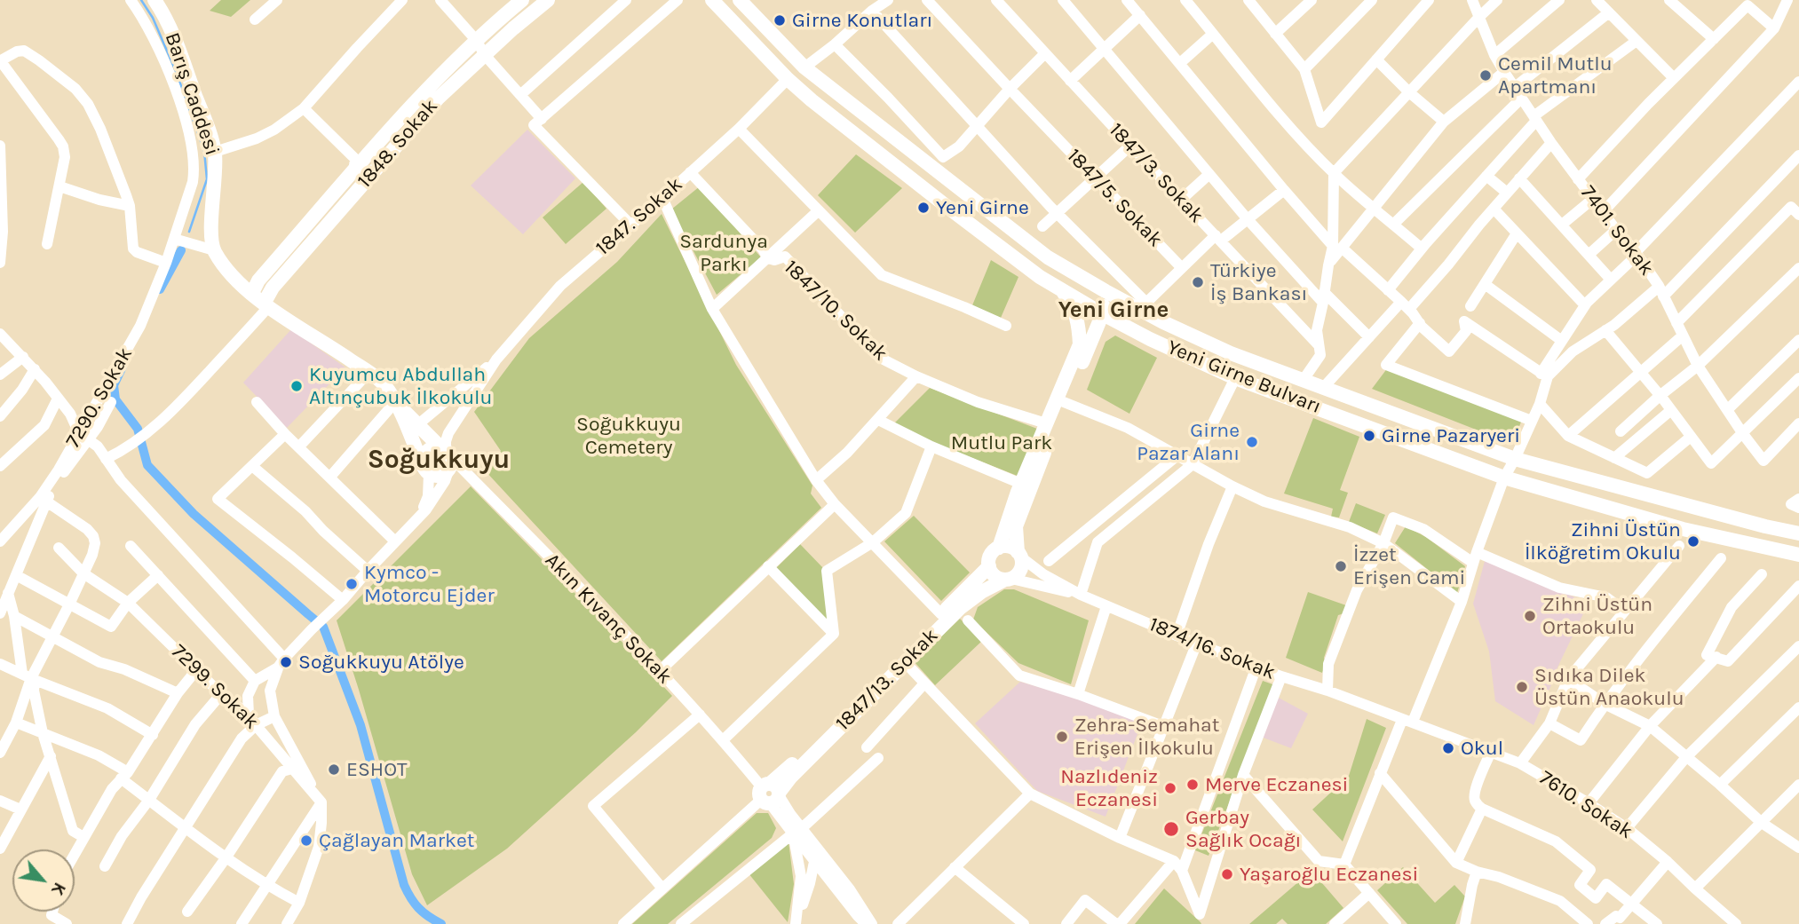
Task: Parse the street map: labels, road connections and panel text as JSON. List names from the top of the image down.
{
  "streets": {
    "main road": [
      "Barış Caddesi",
      "1848. Sokak",
      "Yeni Girne Bulvarı",
      "1847/13. Sokak"
    ],
    "street": [
      "1847/3. Sokak",
      "1847/5. Sokak",
      "1847. Sokak",
      "7401. Sokak",
      "1847/10. Sokak",
      "7290. Sokak",
      "Akın Kıvanç Sokak",
      "1874/16. Sokak",
      "7299. Sokak",
      "7610. Sokak"
    ]
  },
  "crossings": [
    ["1847. Sokak", "1847/10. Sokak"],
    ["1847. Sokak", "Yeni Girne Bulvarı"],
    ["1847. Sokak", "Akın Kıvanç Sokak"],
    ["Akın Kıvanç Sokak", "1847/13. Sokak"],
    ["1874/16. Sokak", "1847/13. Sokak"],
    ["1874/16. Sokak", "7610. Sokak"]
  ],
  "districts": ["Yeni Girne", "Soğukkuyu"],
  "parks": ["Sardunya Parkı", "Soğukkuyu Cemetery", "Mutlu Park"],
  "places": [
    "Girne Konutları",
    "Cemil Mutlu Apartmanı",
    "Yeni Girne",
    "Türkiye İş Bankası",
    "Kuyumcu Abdullah Altınçubuk İlkokulu",
    "Girne Pazaryeri",
    "Girne Pazar Alanı",
    "Zihni Üstün İlköğretim Okulu",
    "İzzet Erişen Cami",
    "Kymco - Motorcu Ejder",
    "Zihni Üstün Ortaokulu",
    "Soğukkuyu Atölye",
    "Sıdıka Dilek Üstün Anaokulu",
    "Zehra-Semahat Erişen İlkokulu",
    "Okul",
    "ESHOT",
    "Merve Eczanesi",
    "Nazlıdeniz Eczanesi",
    "Gerbay Sağlık Ocağı",
    "Çağlayan Market",
    "Yaşaroğlu Eczanesi"
  ],
  "north": "bottom right"
}
